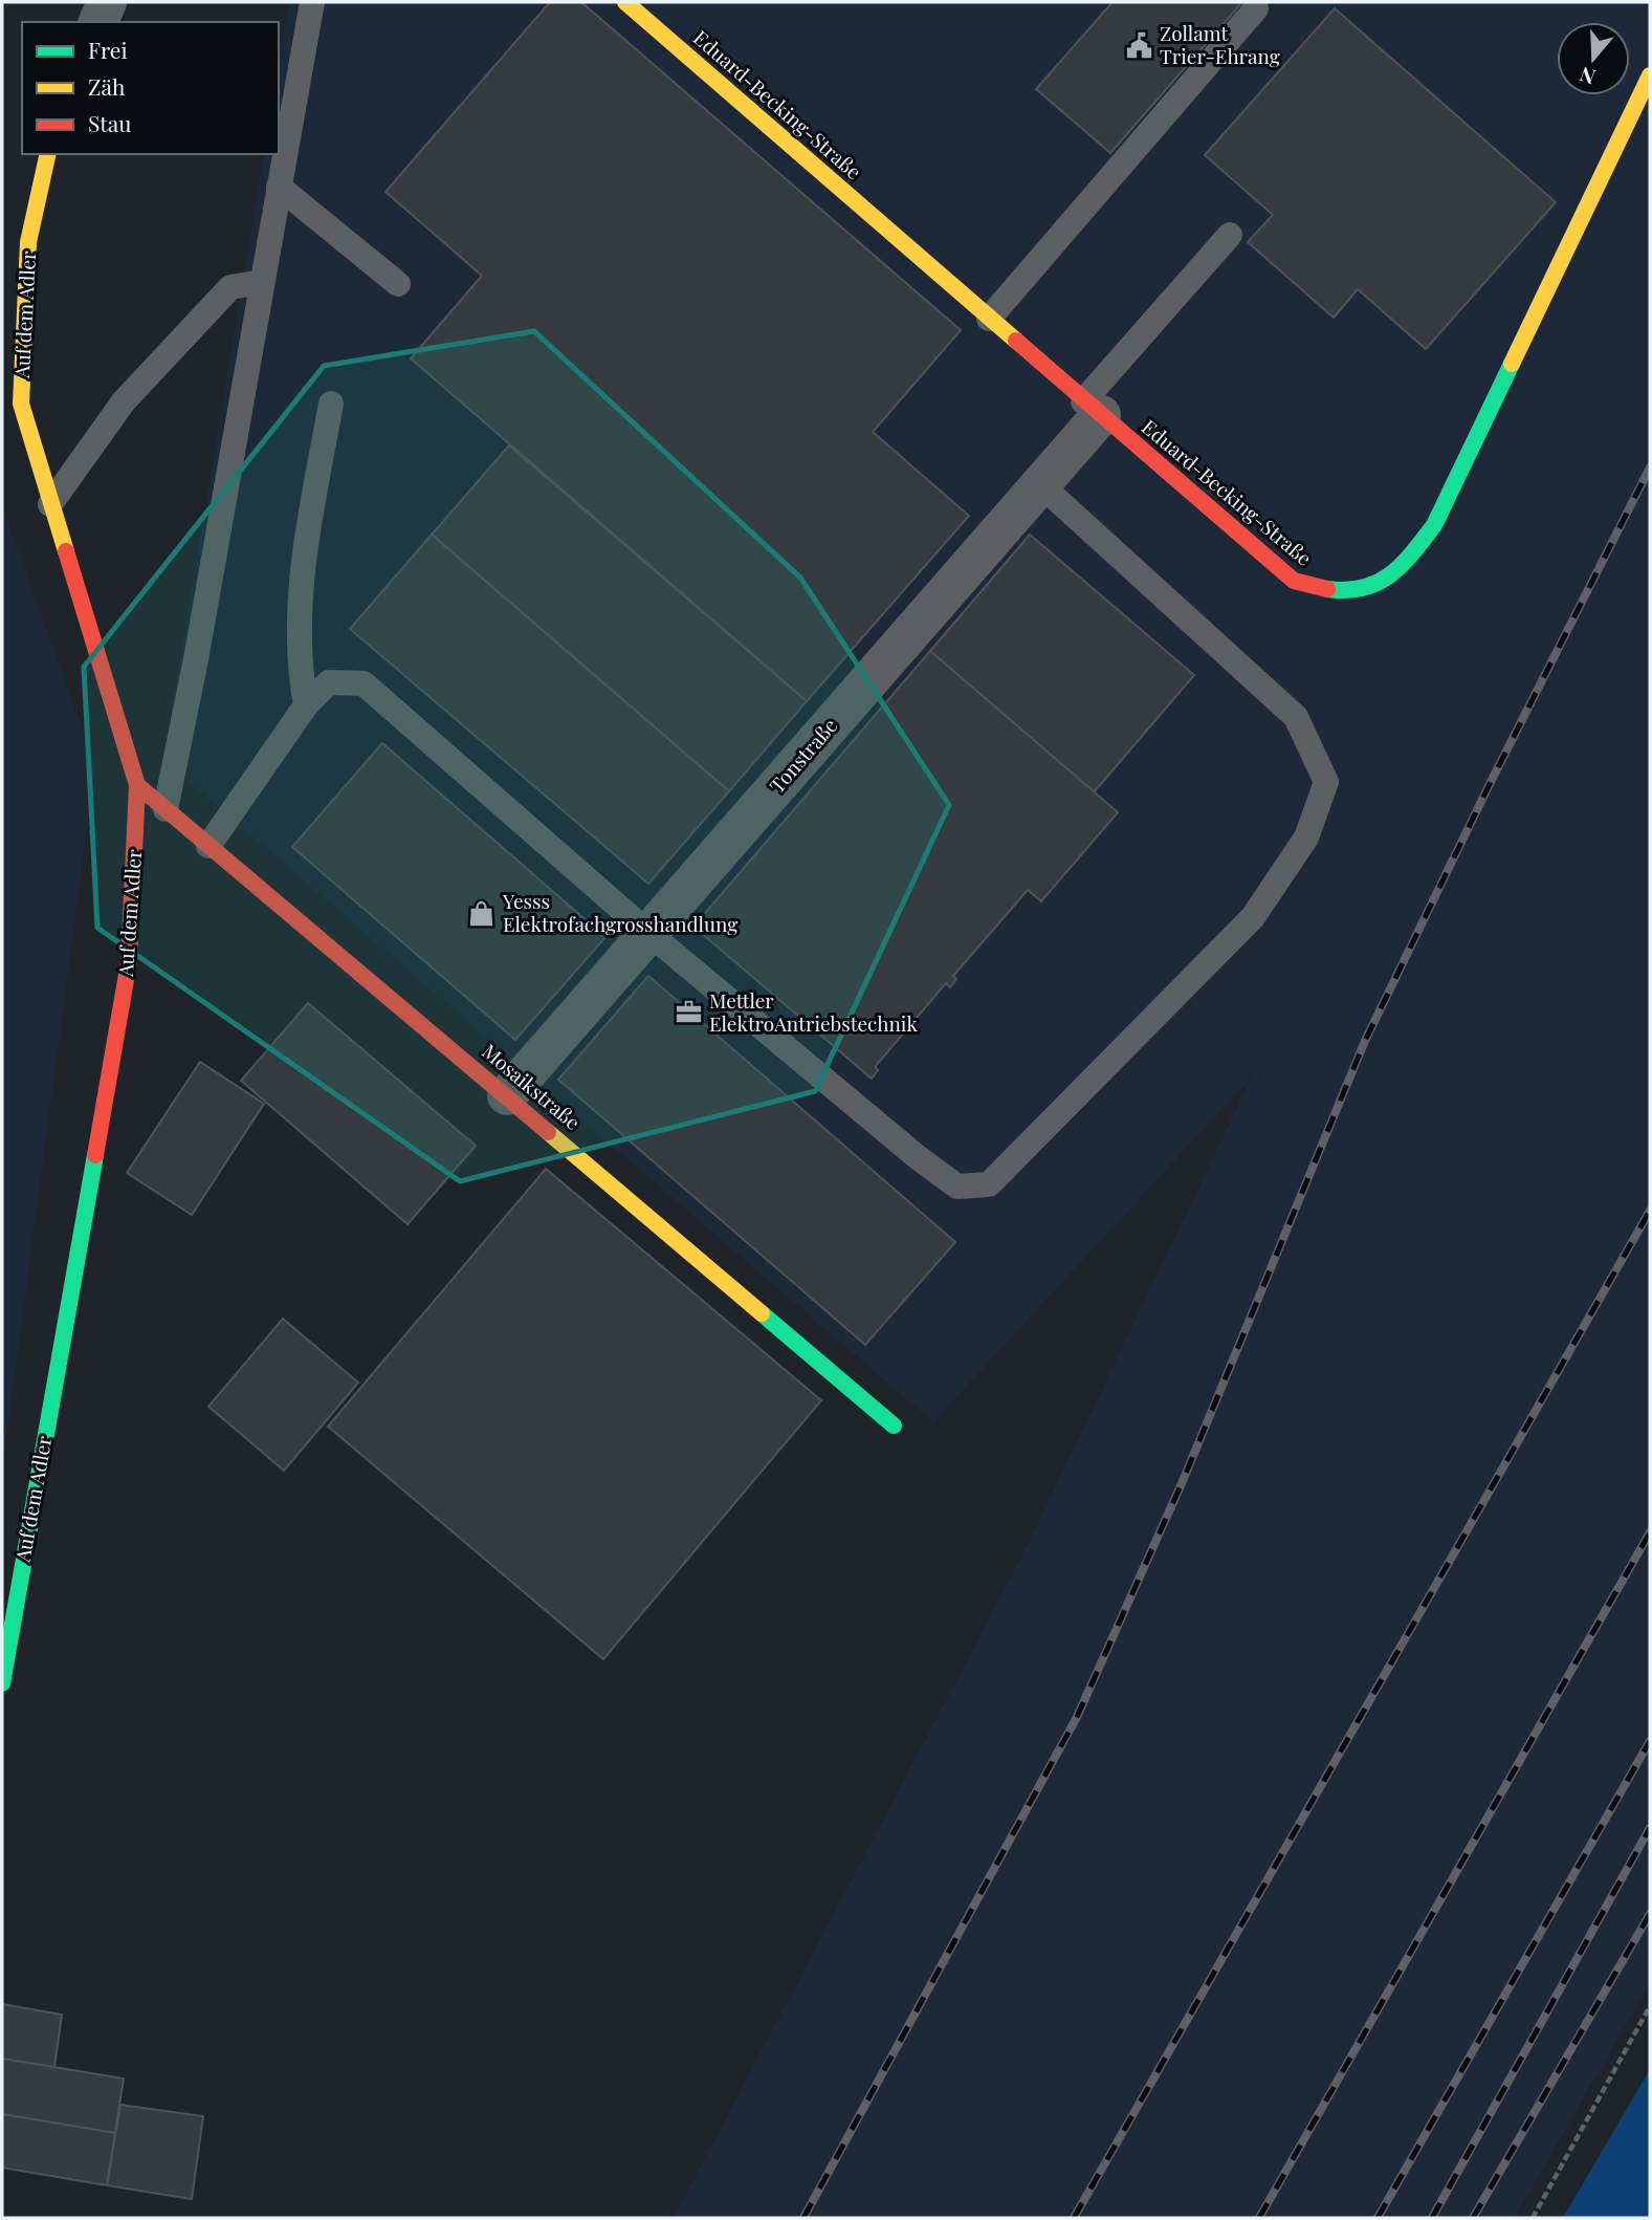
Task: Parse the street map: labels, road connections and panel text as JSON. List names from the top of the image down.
{
  "streets": {
    "street": [
      "Eduard-Becking-Straße",
      "Auf dem Adler",
      "Tonstraße",
      "Mosaikstraße"
    ]
  },
  "crossings": [
    ["Eduard-Becking-Straße", "Tonstraße"],
    ["Auf dem Adler", "Mosaikstraße"],
    ["Tonstraße", "Mosaikstraße"]
  ],
  "places": {
    "public building": ["Zollamt Trier-Ehrang"],
    "shop": ["Yesss Elektrofachgrosshandlung"],
    "office": ["Mettler ElektroAntriebstechnik"]
  },
  "legend": ["Frei", "Zäh", "Stau"],
  "north": "bottom"
}
